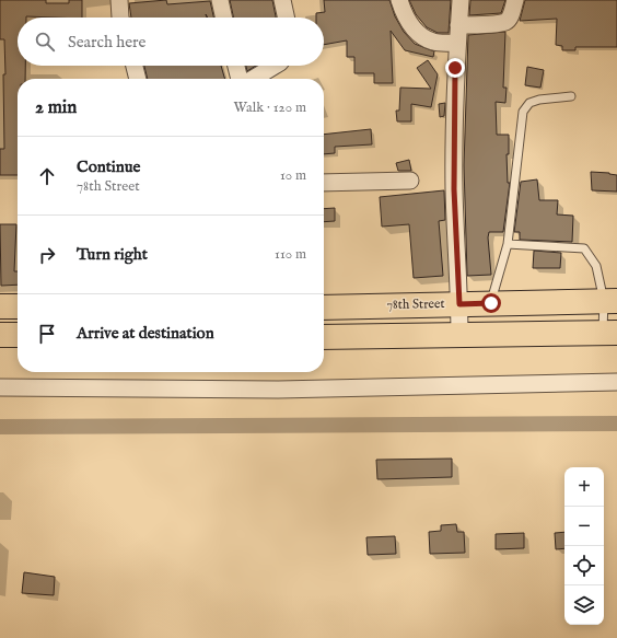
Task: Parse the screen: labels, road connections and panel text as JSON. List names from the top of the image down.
{
  "streets": {
    "main road": ["78th Street"]
  },
  "page": {
    "search": "Search here",
    "heading": ["2 min", "Walk · 120 m"],
    "list": [
      ["Continue", "78th Street", "10 m"],
      ["Turn right", "110 m"],
      "Arrive at destination"
    ],
    "map_buttons": ["+", "−"]
  }
}
